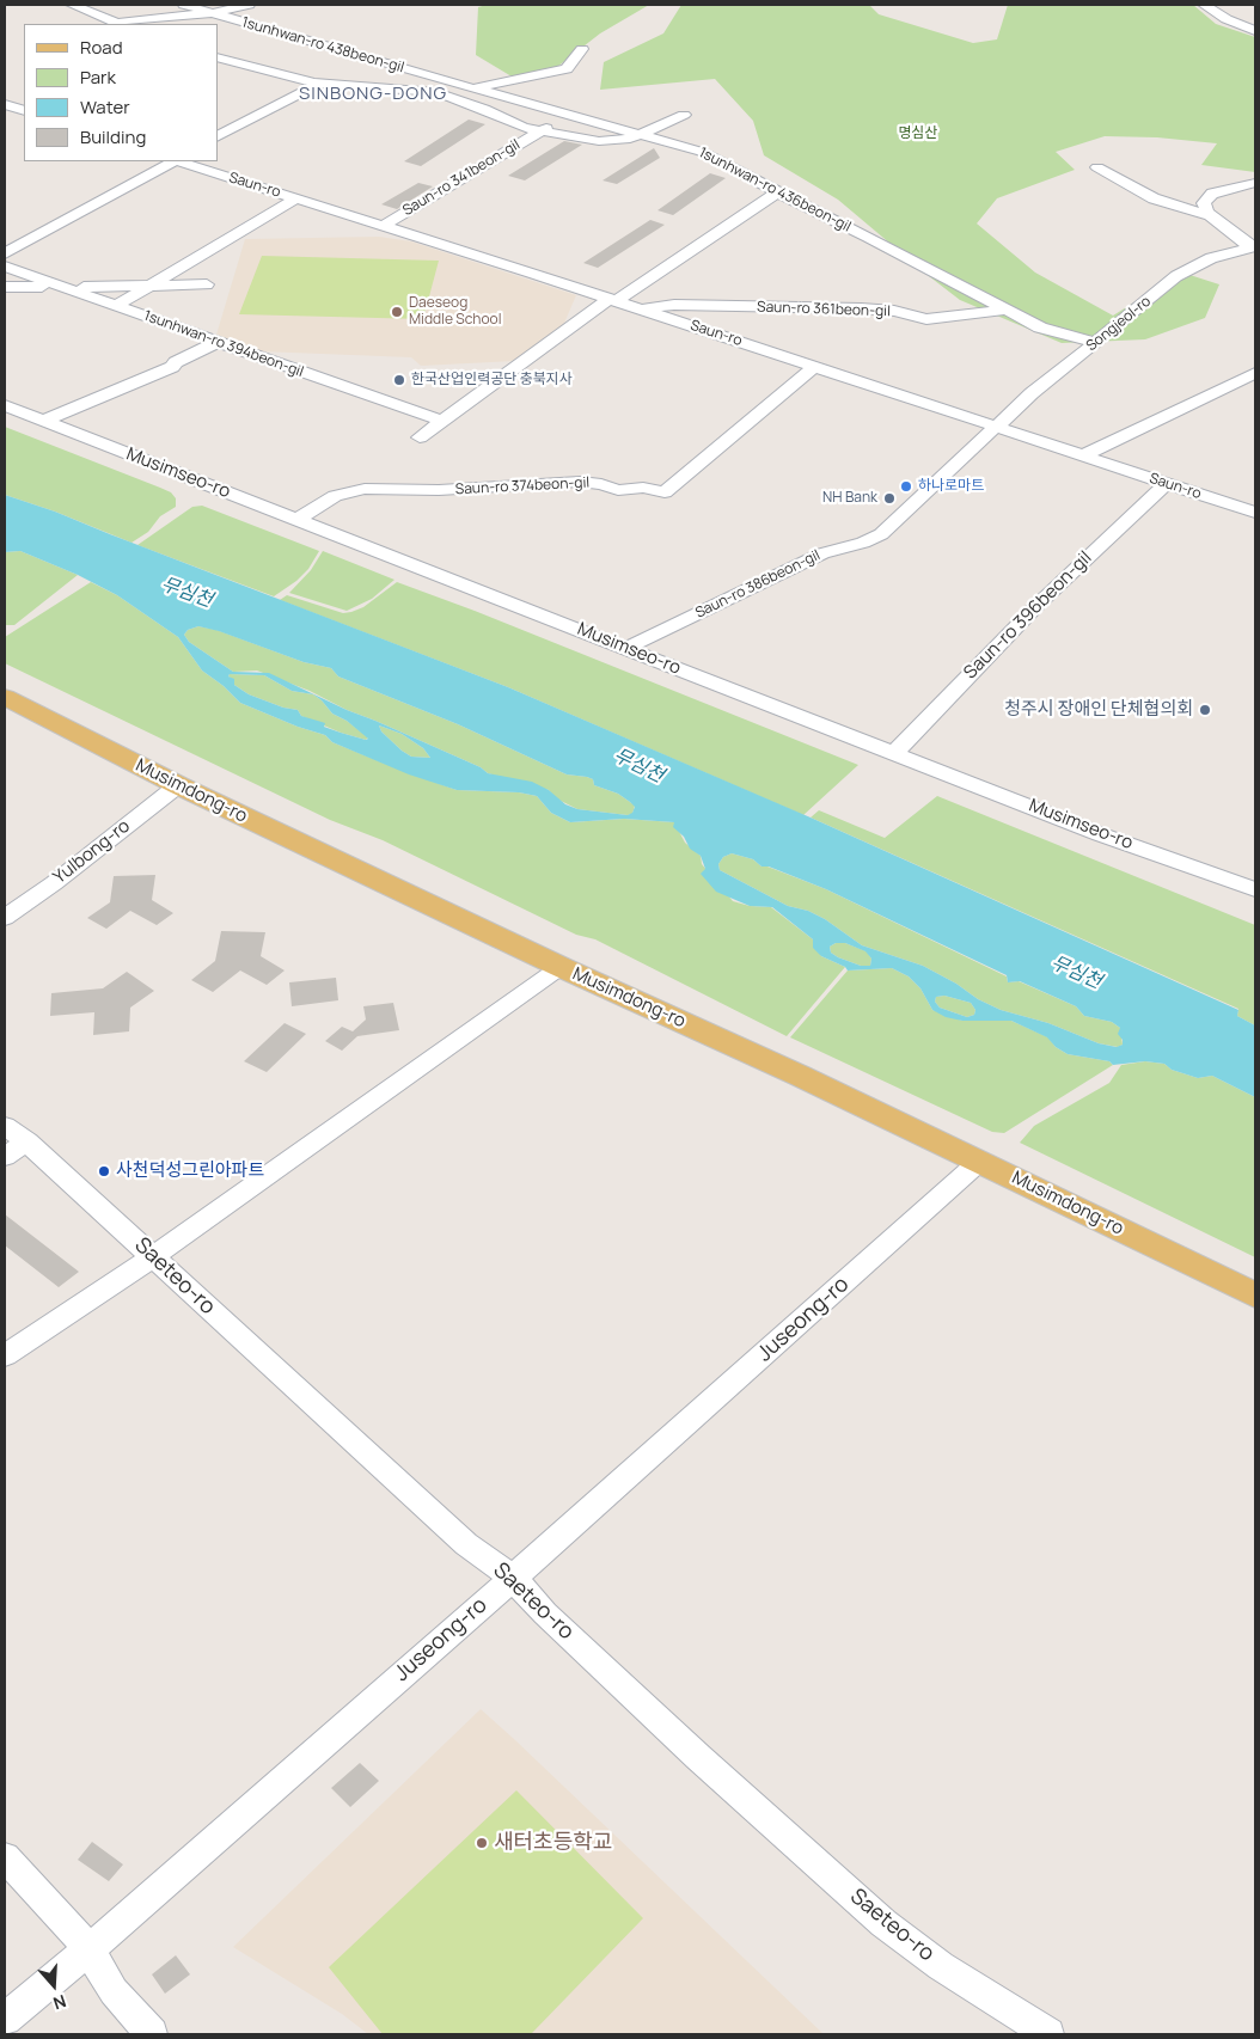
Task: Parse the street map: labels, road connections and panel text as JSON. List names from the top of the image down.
{
  "streets": {
    "main road": ["Musimdong-ro"],
    "street": [
      "1sunhwan-ro 438beon-gil",
      "Saun-ro 341beon-gil",
      "Saun-ro",
      "1sunhwan-ro 436beon-gil",
      "Saun-ro 361beon-gil",
      "Songjeol-ro",
      "1sunhwan-ro 394beon-gil",
      "Musimseo-ro",
      "Saun-ro 374beon-gil",
      "Saun-ro 386beon-gil",
      "Saun-ro 396beon-gil",
      "Yulbong-ro",
      "Saeteo-ro",
      "Juseong-ro"
    ]
  },
  "crossings": [
    ["1sunhwan-ro 438beon-gil", "1sunhwan-ro 436beon-gil"],
    ["Saun-ro 341beon-gil", "Saun-ro"],
    ["Saun-ro", "Saun-ro 361beon-gil"],
    ["Saun-ro", "Songjeol-ro"],
    ["Saun-ro", "Saun-ro 374beon-gil"],
    ["Saun-ro", "Saun-ro 386beon-gil"],
    ["Saun-ro", "Saun-ro 396beon-gil"],
    ["1sunhwan-ro 436beon-gil", "Saun-ro 361beon-gil"],
    ["1sunhwan-ro 436beon-gil", "Songjeol-ro"],
    ["Songjeol-ro", "Saun-ro 386beon-gil"],
    ["Musimseo-ro", "Saun-ro 374beon-gil"],
    ["Musimseo-ro", "Saun-ro 386beon-gil"],
    ["Musimseo-ro", "Saun-ro 396beon-gil"],
    ["Musimdong-ro", "Yulbong-ro"],
    ["Musimdong-ro", "Juseong-ro"],
    ["Saeteo-ro", "Juseong-ro"]
  ],
  "districts": ["SINBONG-DONG"],
  "water": ["무심천"],
  "parks": ["명심산"],
  "places": [
    "Daeseog Middle School",
    "한국산업인력공단 충북지사",
    "하나로마트",
    "NH Bank",
    "청주시 장애인 단체협의회",
    "사천덕성그린아파트",
    "새터초등학교"
  ],
  "legend": [
    "Road",
    "Park",
    "Water",
    "Building"
  ],
  "north": "bottom"
}
